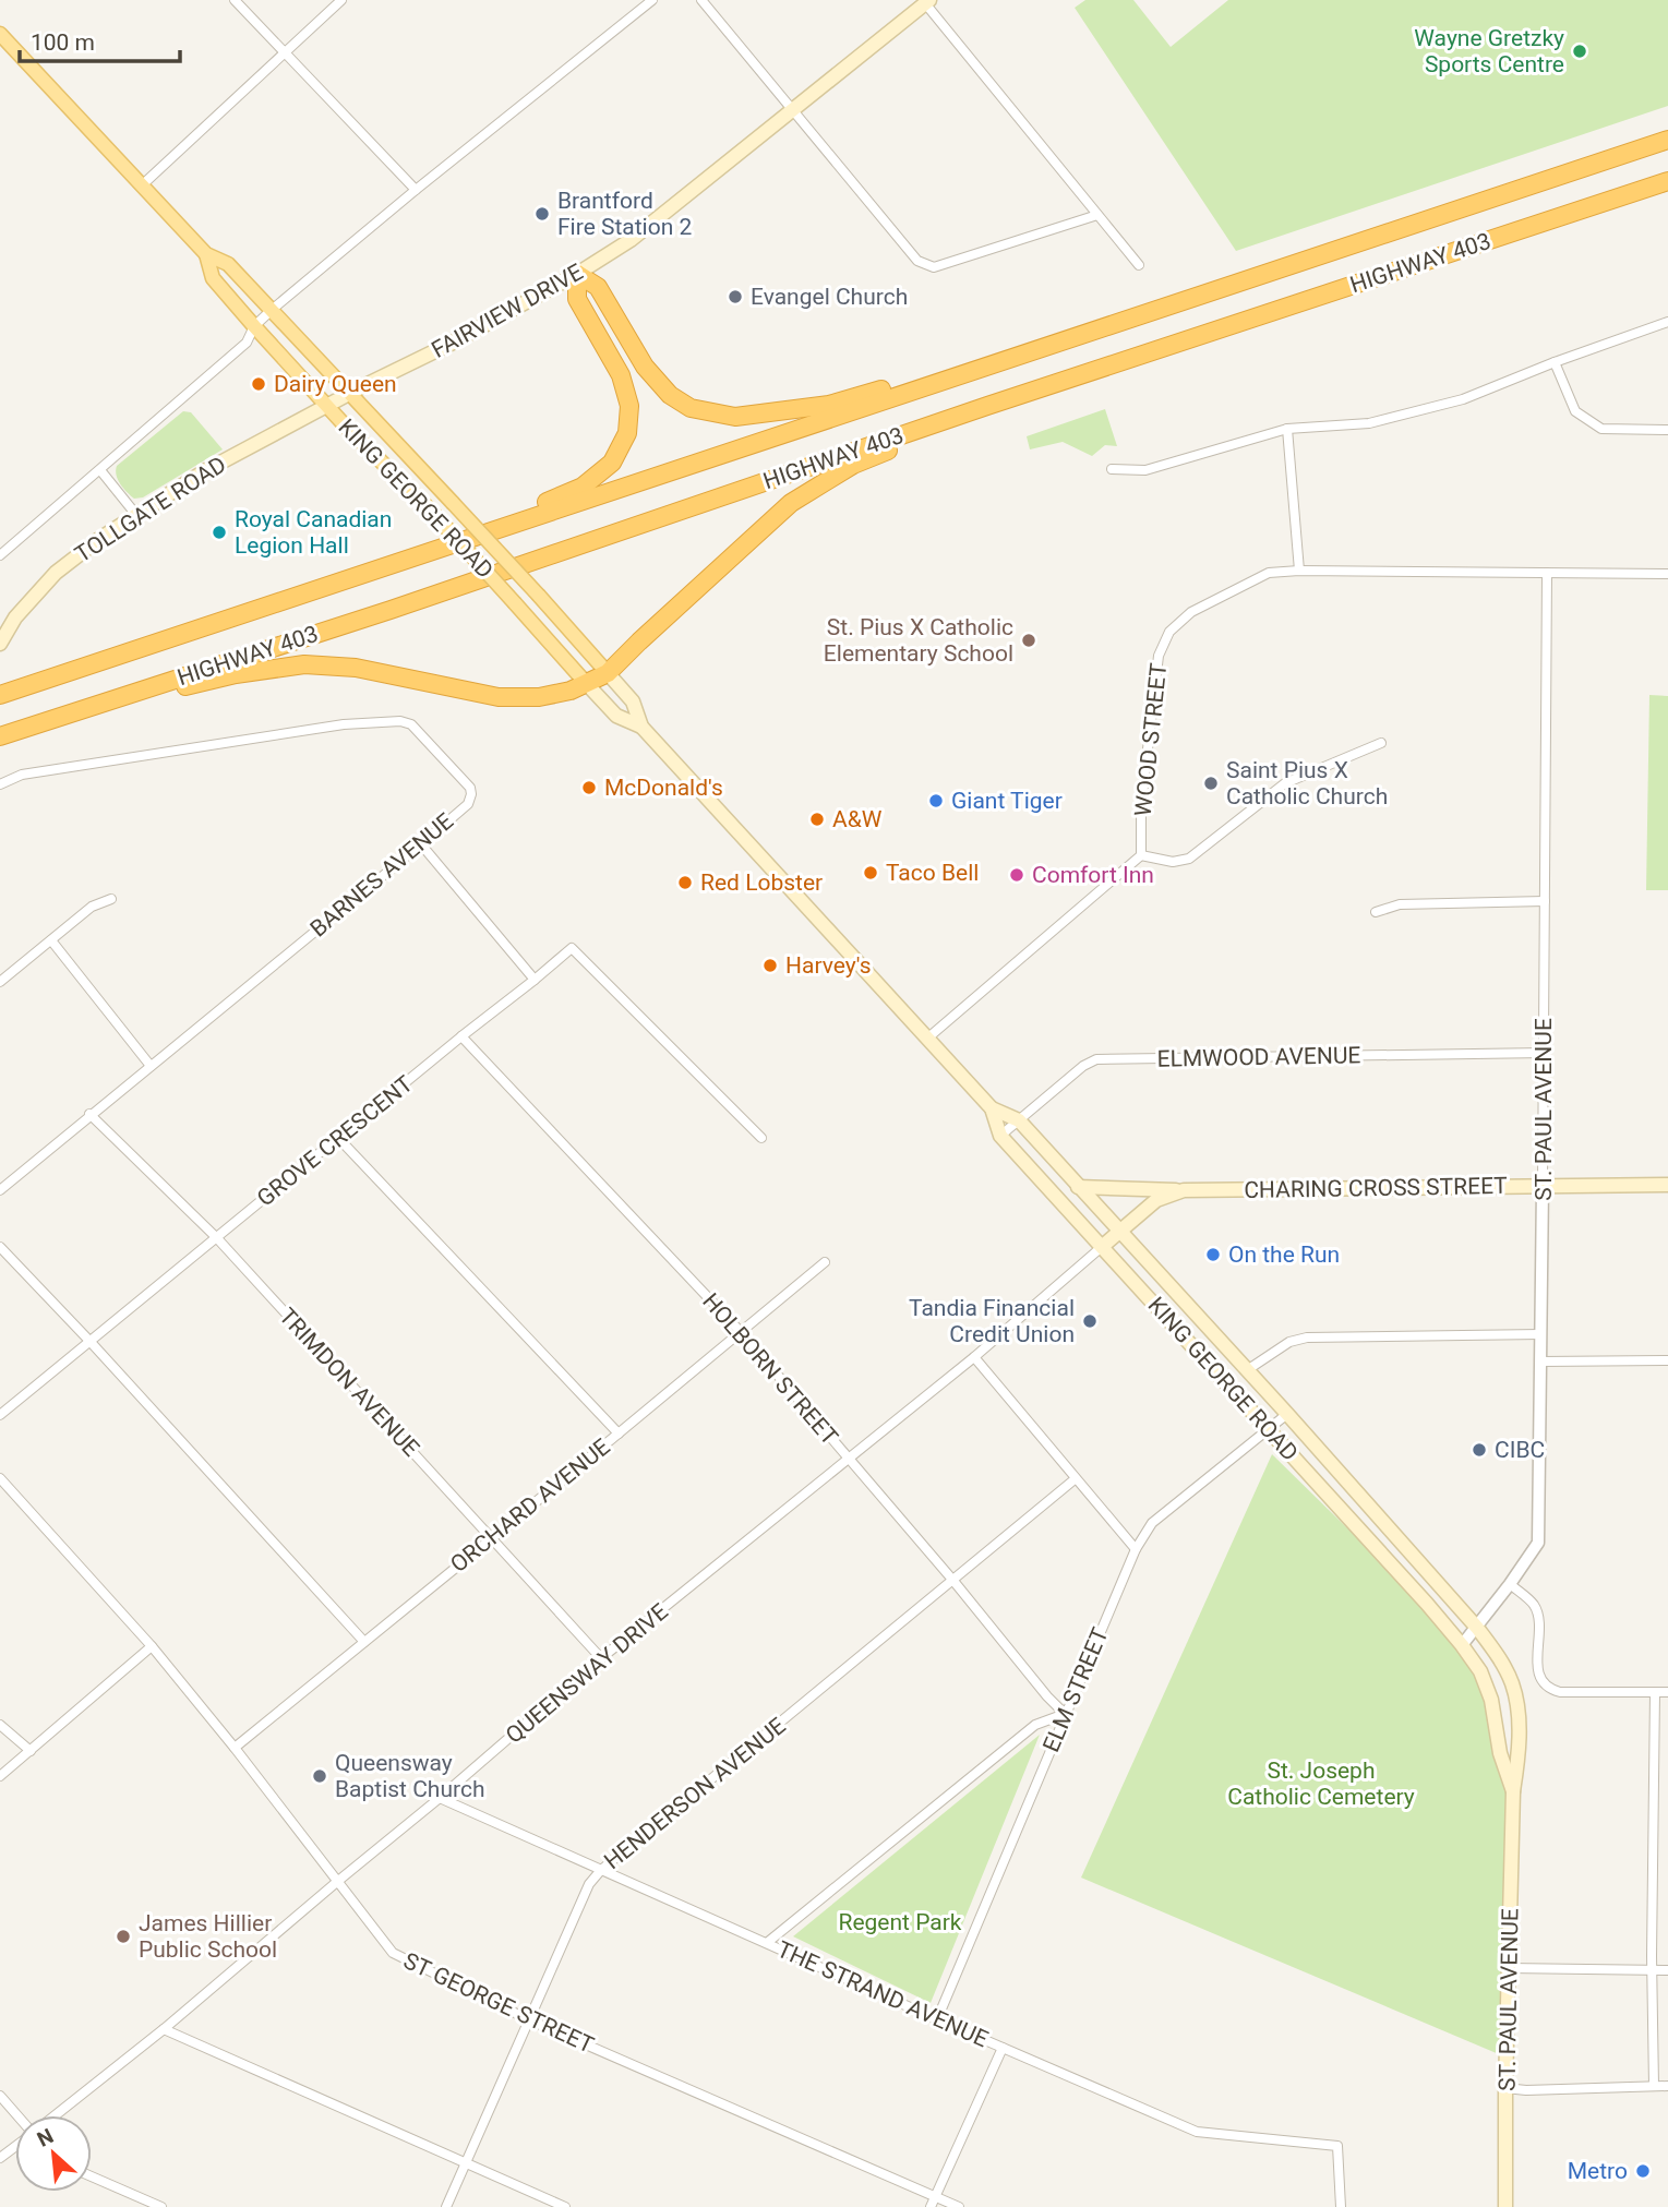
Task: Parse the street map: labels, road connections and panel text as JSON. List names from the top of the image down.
{
  "streets": {
    "highway": ["HIGHWAY 403"],
    "main road": [
      "FAIRVIEW DRIVE",
      "KING GEORGE ROAD",
      "TOLLGATE ROAD",
      "ST. PAUL AVENUE",
      "CHARING CROSS STREET"
    ],
    "street": [
      "WOOD STREET",
      "BARNES AVENUE",
      "ELMWOOD AVENUE",
      "GROVE CRESCENT",
      "HOLBORN STREET",
      "TRIMDON AVENUE",
      "ORCHARD AVENUE",
      "QUEENSWAY DRIVE",
      "ELM STREET",
      "HENDERSON AVENUE",
      "THE STRAND AVENUE",
      "ST GEORGE STREET"
    ]
  },
  "crossings": [
    ["FAIRVIEW DRIVE", "KING GEORGE ROAD"],
    ["FAIRVIEW DRIVE", "TOLLGATE ROAD"],
    ["KING GEORGE ROAD", "TOLLGATE ROAD"],
    ["KING GEORGE ROAD", "ELMWOOD AVENUE"],
    ["KING GEORGE ROAD", "ST. PAUL AVENUE"],
    ["KING GEORGE ROAD", "CHARING CROSS STREET"],
    ["KING GEORGE ROAD", "QUEENSWAY DRIVE"],
    ["KING GEORGE ROAD", "ELM STREET"],
    ["WOOD STREET", "ST. PAUL AVENUE"],
    ["BARNES AVENUE", "TRIMDON AVENUE"],
    ["ELMWOOD AVENUE", "ST. PAUL AVENUE"],
    ["ST. PAUL AVENUE", "CHARING CROSS STREET"],
    ["GROVE CRESCENT", "HOLBORN STREET"],
    ["GROVE CRESCENT", "TRIMDON AVENUE"],
    ["CHARING CROSS STREET", "QUEENSWAY DRIVE"],
    ["HOLBORN STREET", "ORCHARD AVENUE"],
    ["HOLBORN STREET", "QUEENSWAY DRIVE"],
    ["HOLBORN STREET", "ELM STREET"],
    ["HOLBORN STREET", "HENDERSON AVENUE"],
    ["TRIMDON AVENUE", "ORCHARD AVENUE"],
    ["TRIMDON AVENUE", "QUEENSWAY DRIVE"],
    ["ORCHARD AVENUE", "ST GEORGE STREET"],
    ["QUEENSWAY DRIVE", "THE STRAND AVENUE"],
    ["QUEENSWAY DRIVE", "ST GEORGE STREET"],
    ["ELM STREET", "THE STRAND AVENUE"],
    ["HENDERSON AVENUE", "THE STRAND AVENUE"],
    ["HENDERSON AVENUE", "ST GEORGE STREET"]
  ],
  "parks": ["St. Joseph Catholic Cemetery", "Regent Park"],
  "places": [
    "Wayne Gretzky Sports Centre",
    "Brantford Fire Station 2",
    "Evangel Church",
    "Dairy Queen",
    "Royal Canadian Legion Hall",
    "St. Pius X Catholic Elementary School",
    "Saint Pius X Catholic Church",
    "McDonald's",
    "Giant Tiger",
    "A&W",
    "Taco Bell",
    "Comfort Inn",
    "Red Lobster",
    "Harvey's",
    "On the Run",
    "Tandia Financial Credit Union",
    "CIBC",
    "Queensway Baptist Church",
    "James Hillier Public School",
    "Metro"
  ],
  "scale_bar": "100 m",
  "north": "top left"
}
